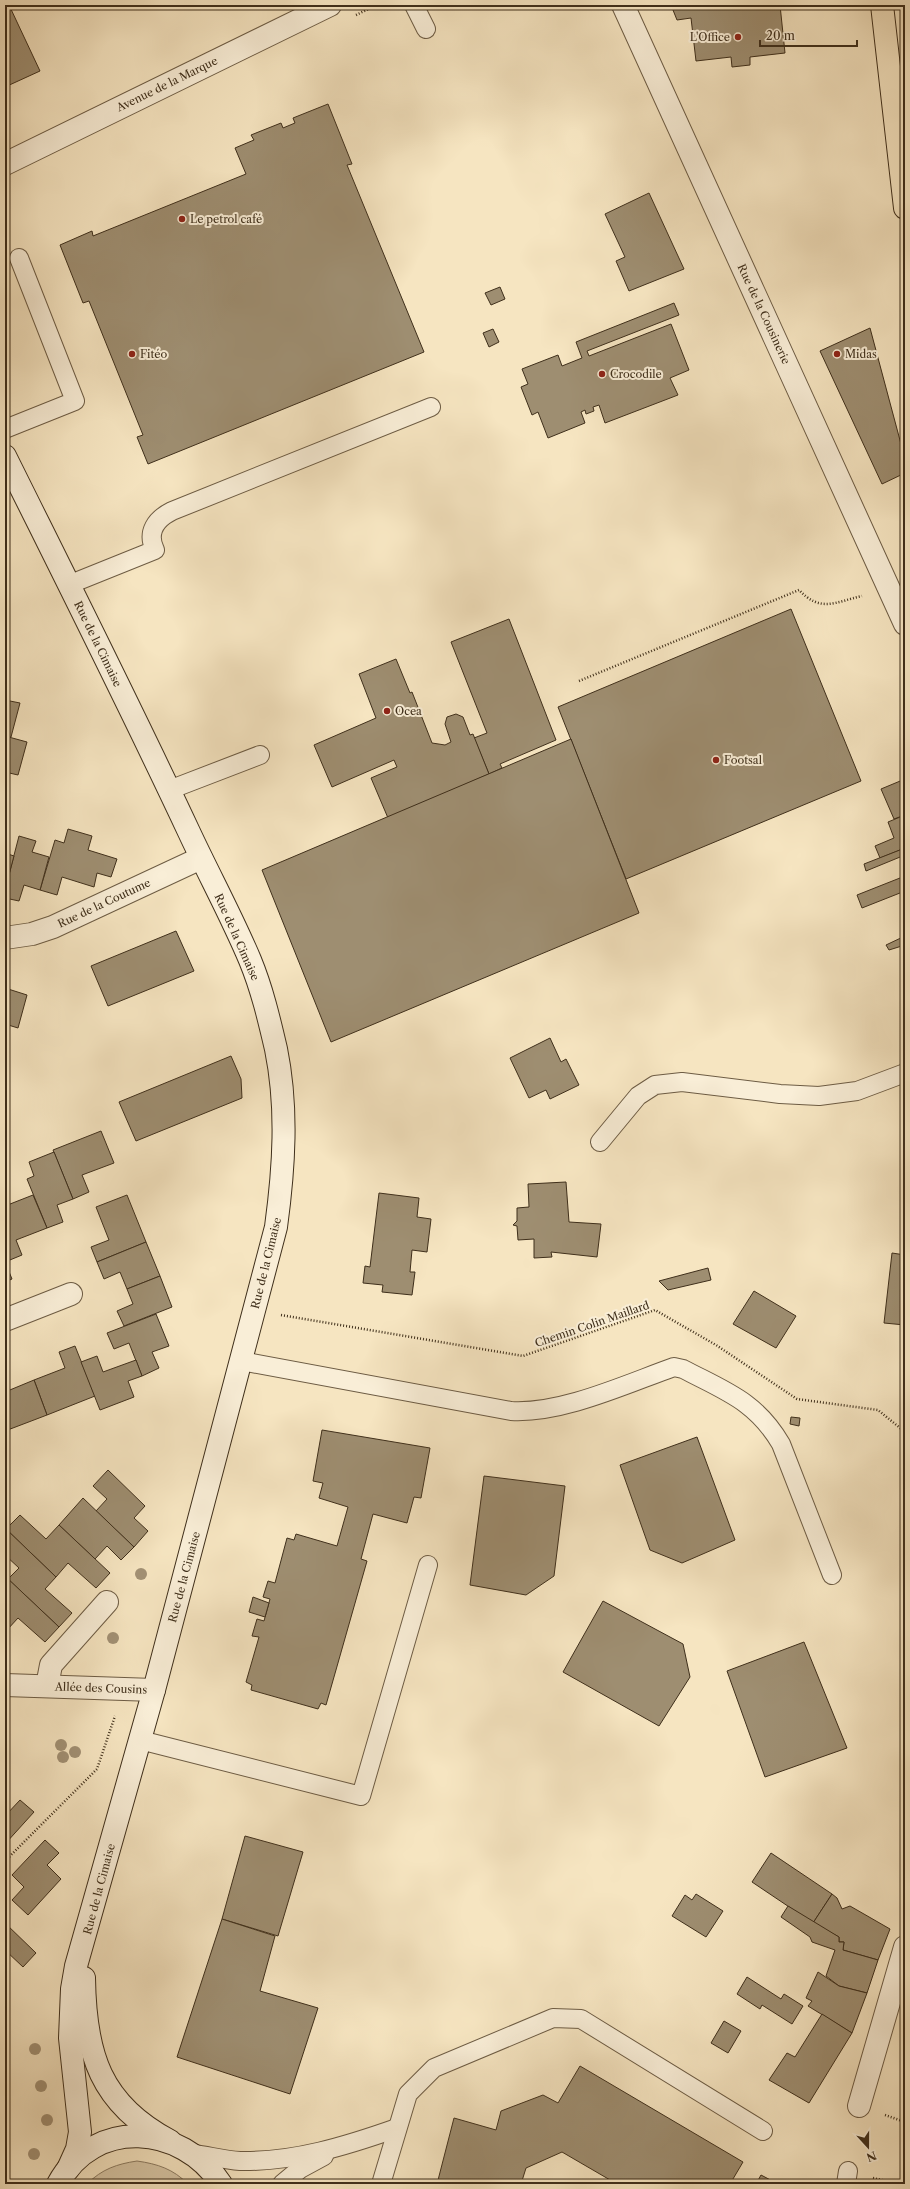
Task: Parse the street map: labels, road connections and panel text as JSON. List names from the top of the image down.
{
  "streets": {
    "street": [
      "Avenue de la Marque",
      "Rue de la Cousinerie",
      "Rue de la Cimaise",
      "Rue de la Coutume",
      "Allée des Cousins"
    ],
    "path": ["Chemin Colin Maillard"]
  },
  "crossings": [
    ["Rue de la Cimaise", "Rue de la Coutume"],
    ["Rue de la Cimaise", "Chemin Colin Maillard"],
    ["Rue de la Cimaise", "Allée des Cousins"]
  ],
  "places": [
    "L'Office",
    "Le petrol café",
    "Fitéo",
    "Midas",
    "Crocodile",
    "Ocea",
    "Footsal"
  ],
  "scale_bar": "20 m",
  "north": "bottom"
}
